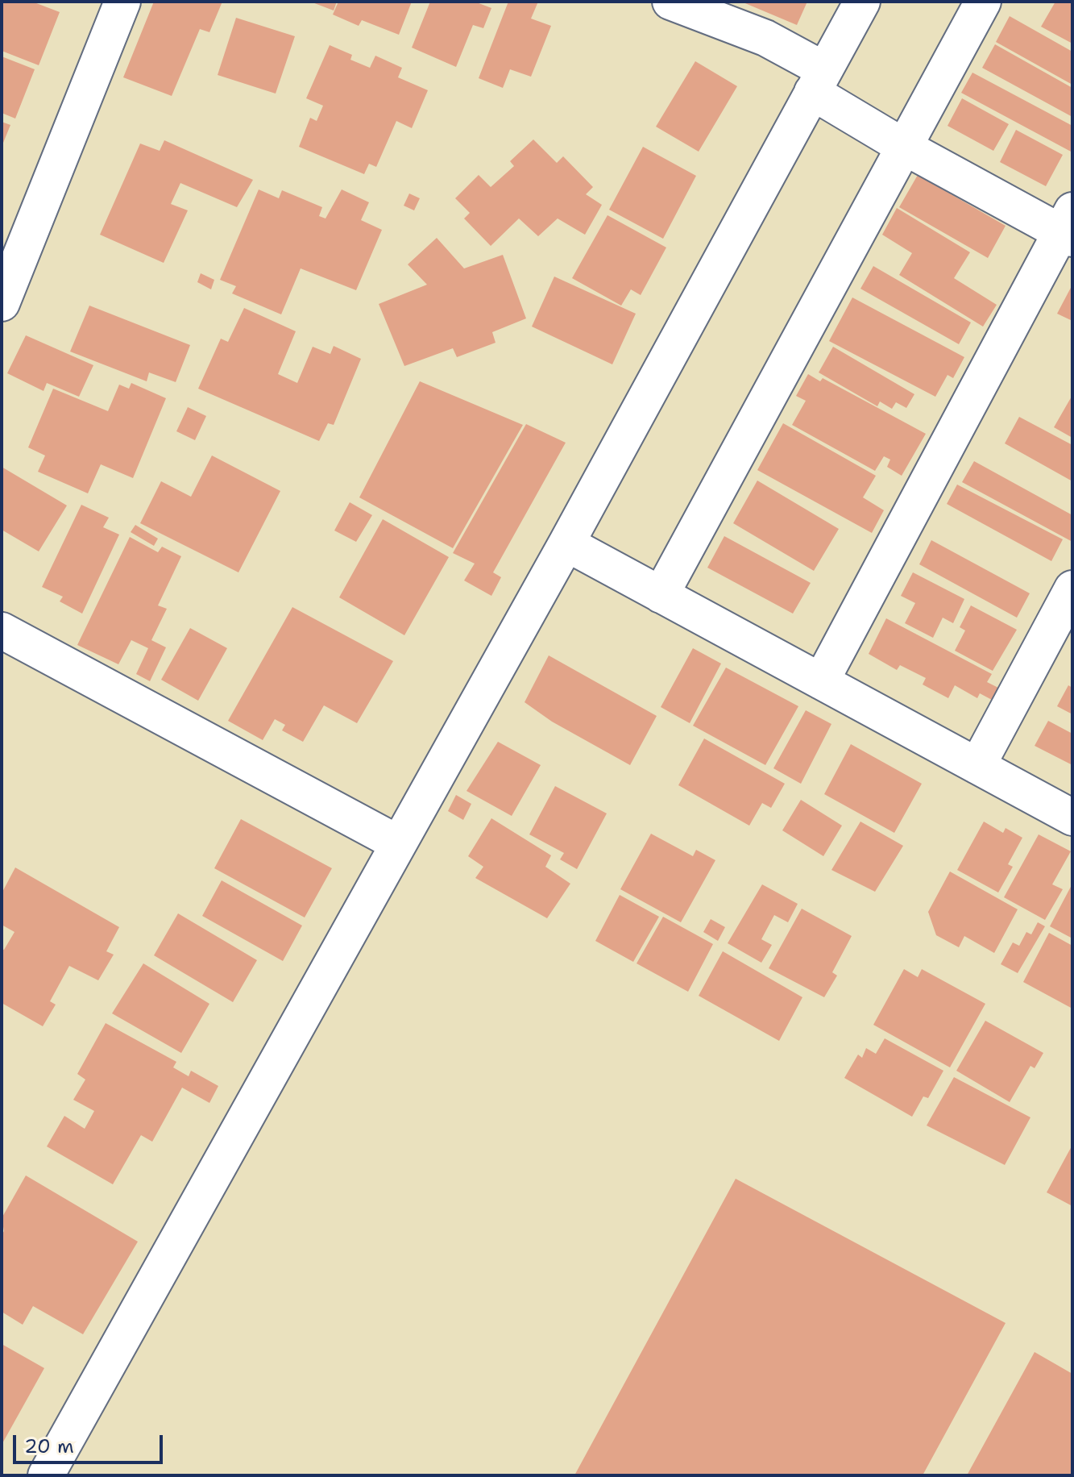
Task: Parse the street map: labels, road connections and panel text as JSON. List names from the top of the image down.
{
  "scale_bar": "20 m"
}
